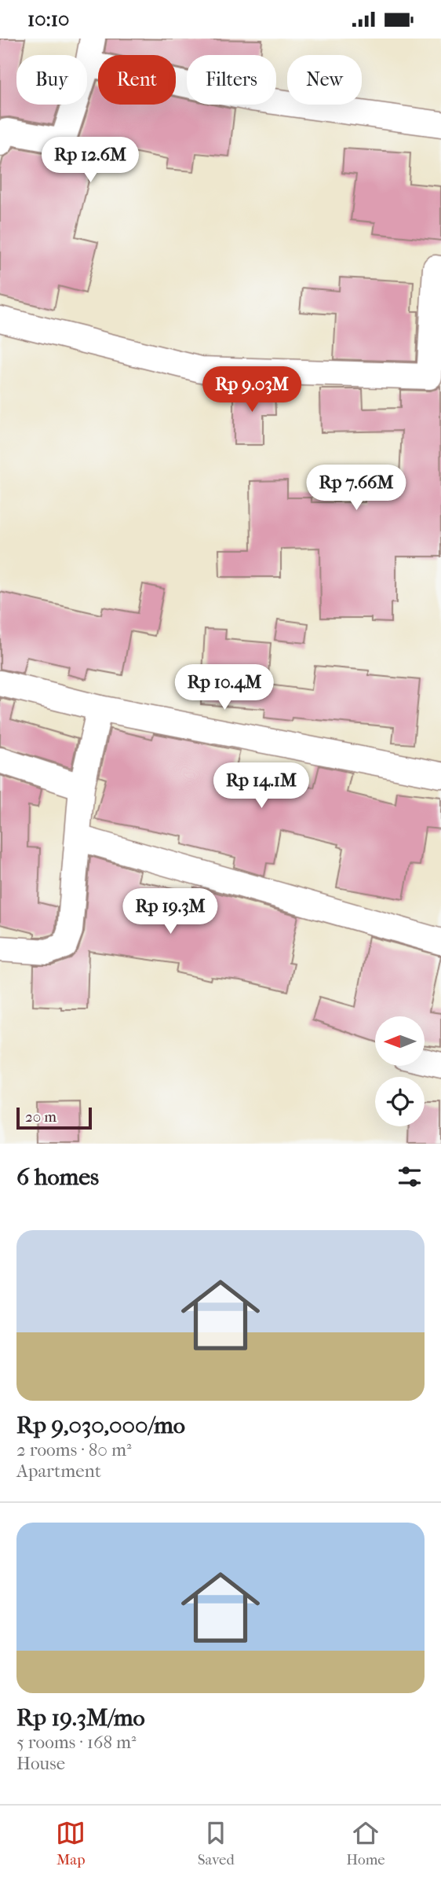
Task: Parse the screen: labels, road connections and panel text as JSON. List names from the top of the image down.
{
  "scale_bar": "20 m",
  "north": "left",
  "page": {
    "status": "10:10",
    "chip": [
      "Buy",
      "Rent",
      "Filters",
      "New"
    ],
    "price": [
      "Rp 12.6M",
      "Rp 9.03M",
      "Rp 7.66M",
      "Rp 10.4M",
      "Rp 14.1M",
      "Rp 19.3M"
    ],
    "scale": "20 m",
    "heading": "6 homes",
    "list": [
      {
        "name": "Rp 9,030,000/mo",
        "note": "2 rooms · 80 m² · Apartment"
      },
      {
        "name": "Rp 19.3M/mo",
        "note": "5 rooms · 168 m² · House"
      }
    ],
    "tabs": ["Map", "Saved", "Home"]
  }
}
